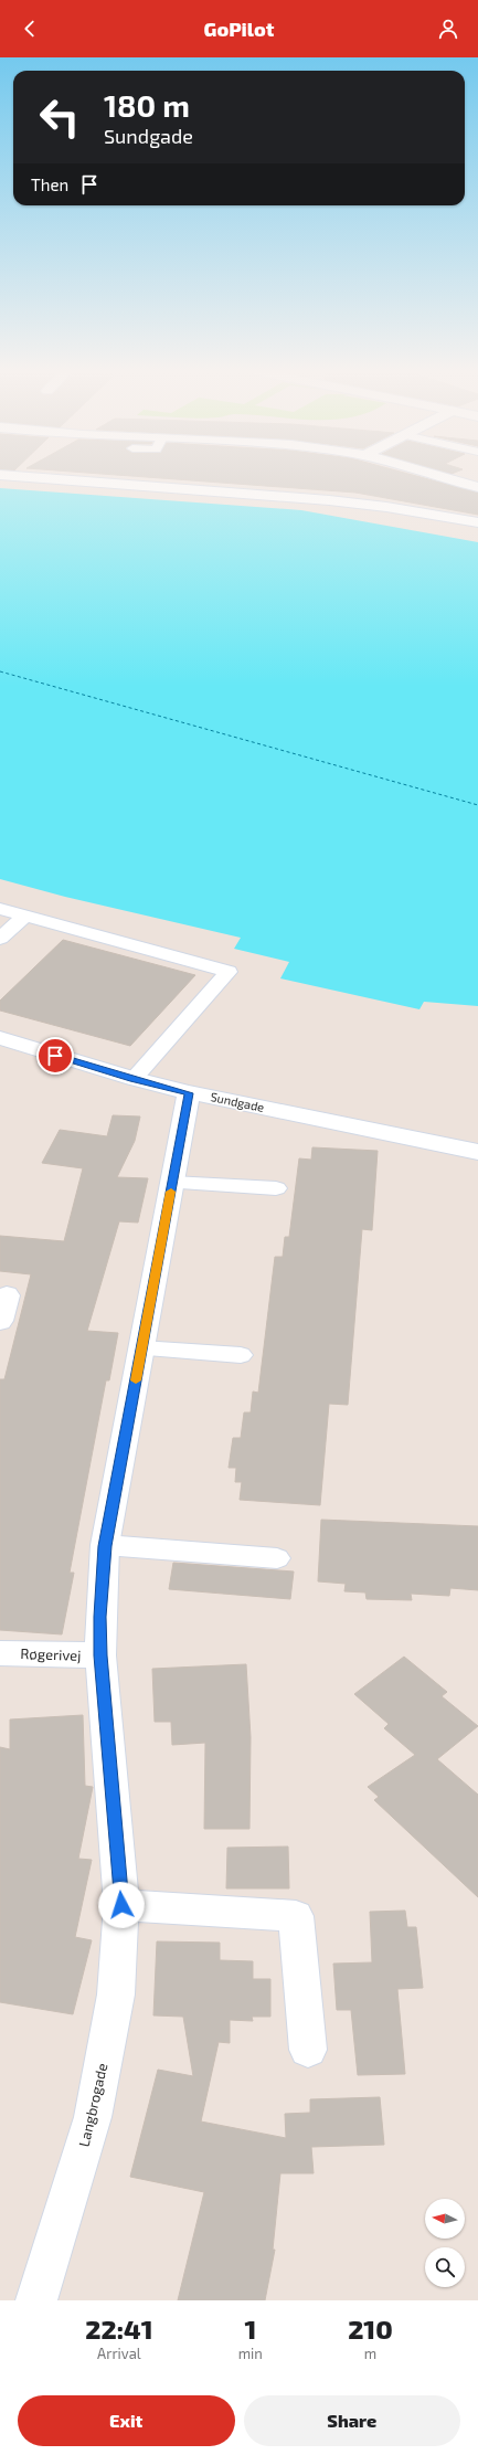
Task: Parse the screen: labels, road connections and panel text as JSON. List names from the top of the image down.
{
  "streets": {
    "street": ["Sundgade", "Røgerivej", "Langbrogade"]
  },
  "crossings": [
    ["Sundgade", "Langbrogade"],
    ["Røgerivej", "Langbrogade"]
  ],
  "north": "left",
  "page": {
    "header": "GoPilot",
    "turn": ["180 m", "Sundgade"],
    "then": "Then",
    "eta": [
      "22:41",
      "Arrival",
      "1",
      "min",
      "210",
      "m"
    ],
    "buttons": ["Exit", "Share"]
  }
}
